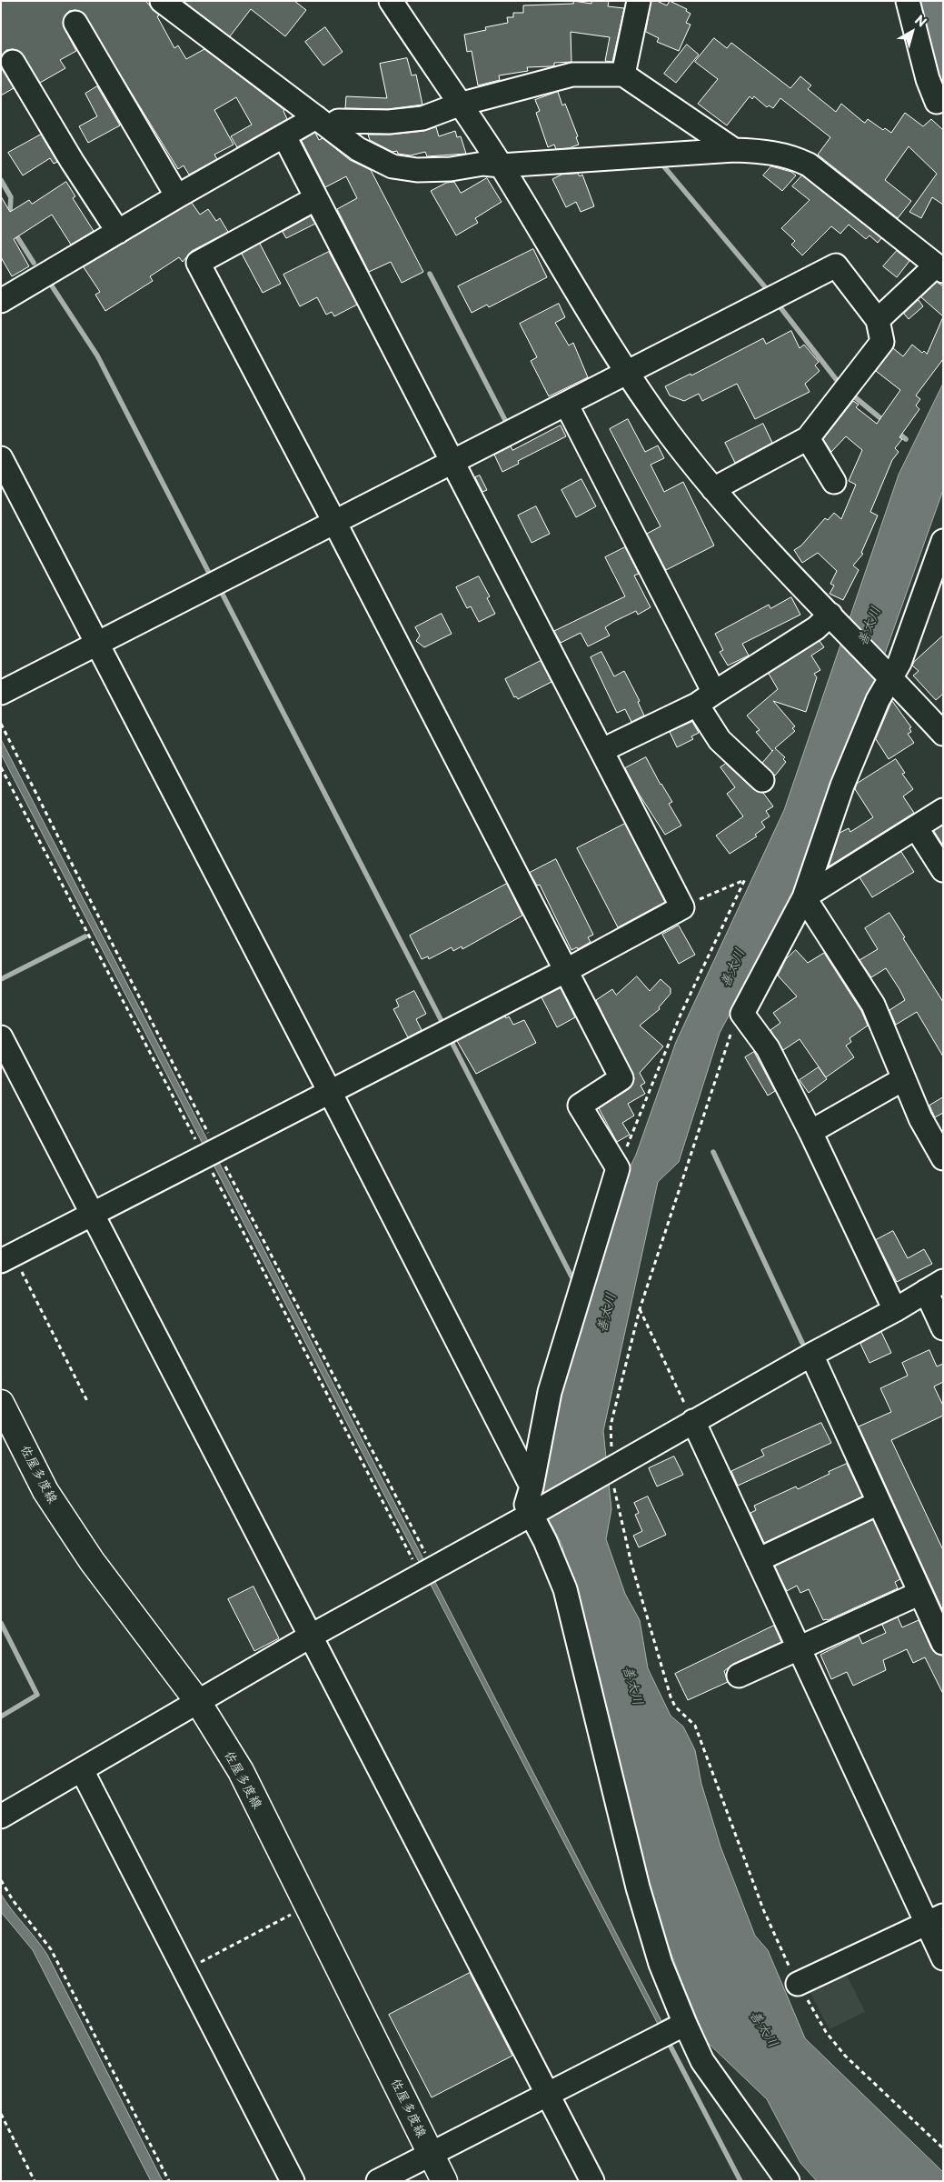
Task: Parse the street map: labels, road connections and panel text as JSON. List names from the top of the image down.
{
  "streets": {
    "main road": ["佐屋多度線"]
  },
  "water": ["善太川"],
  "north": "top right"
}
